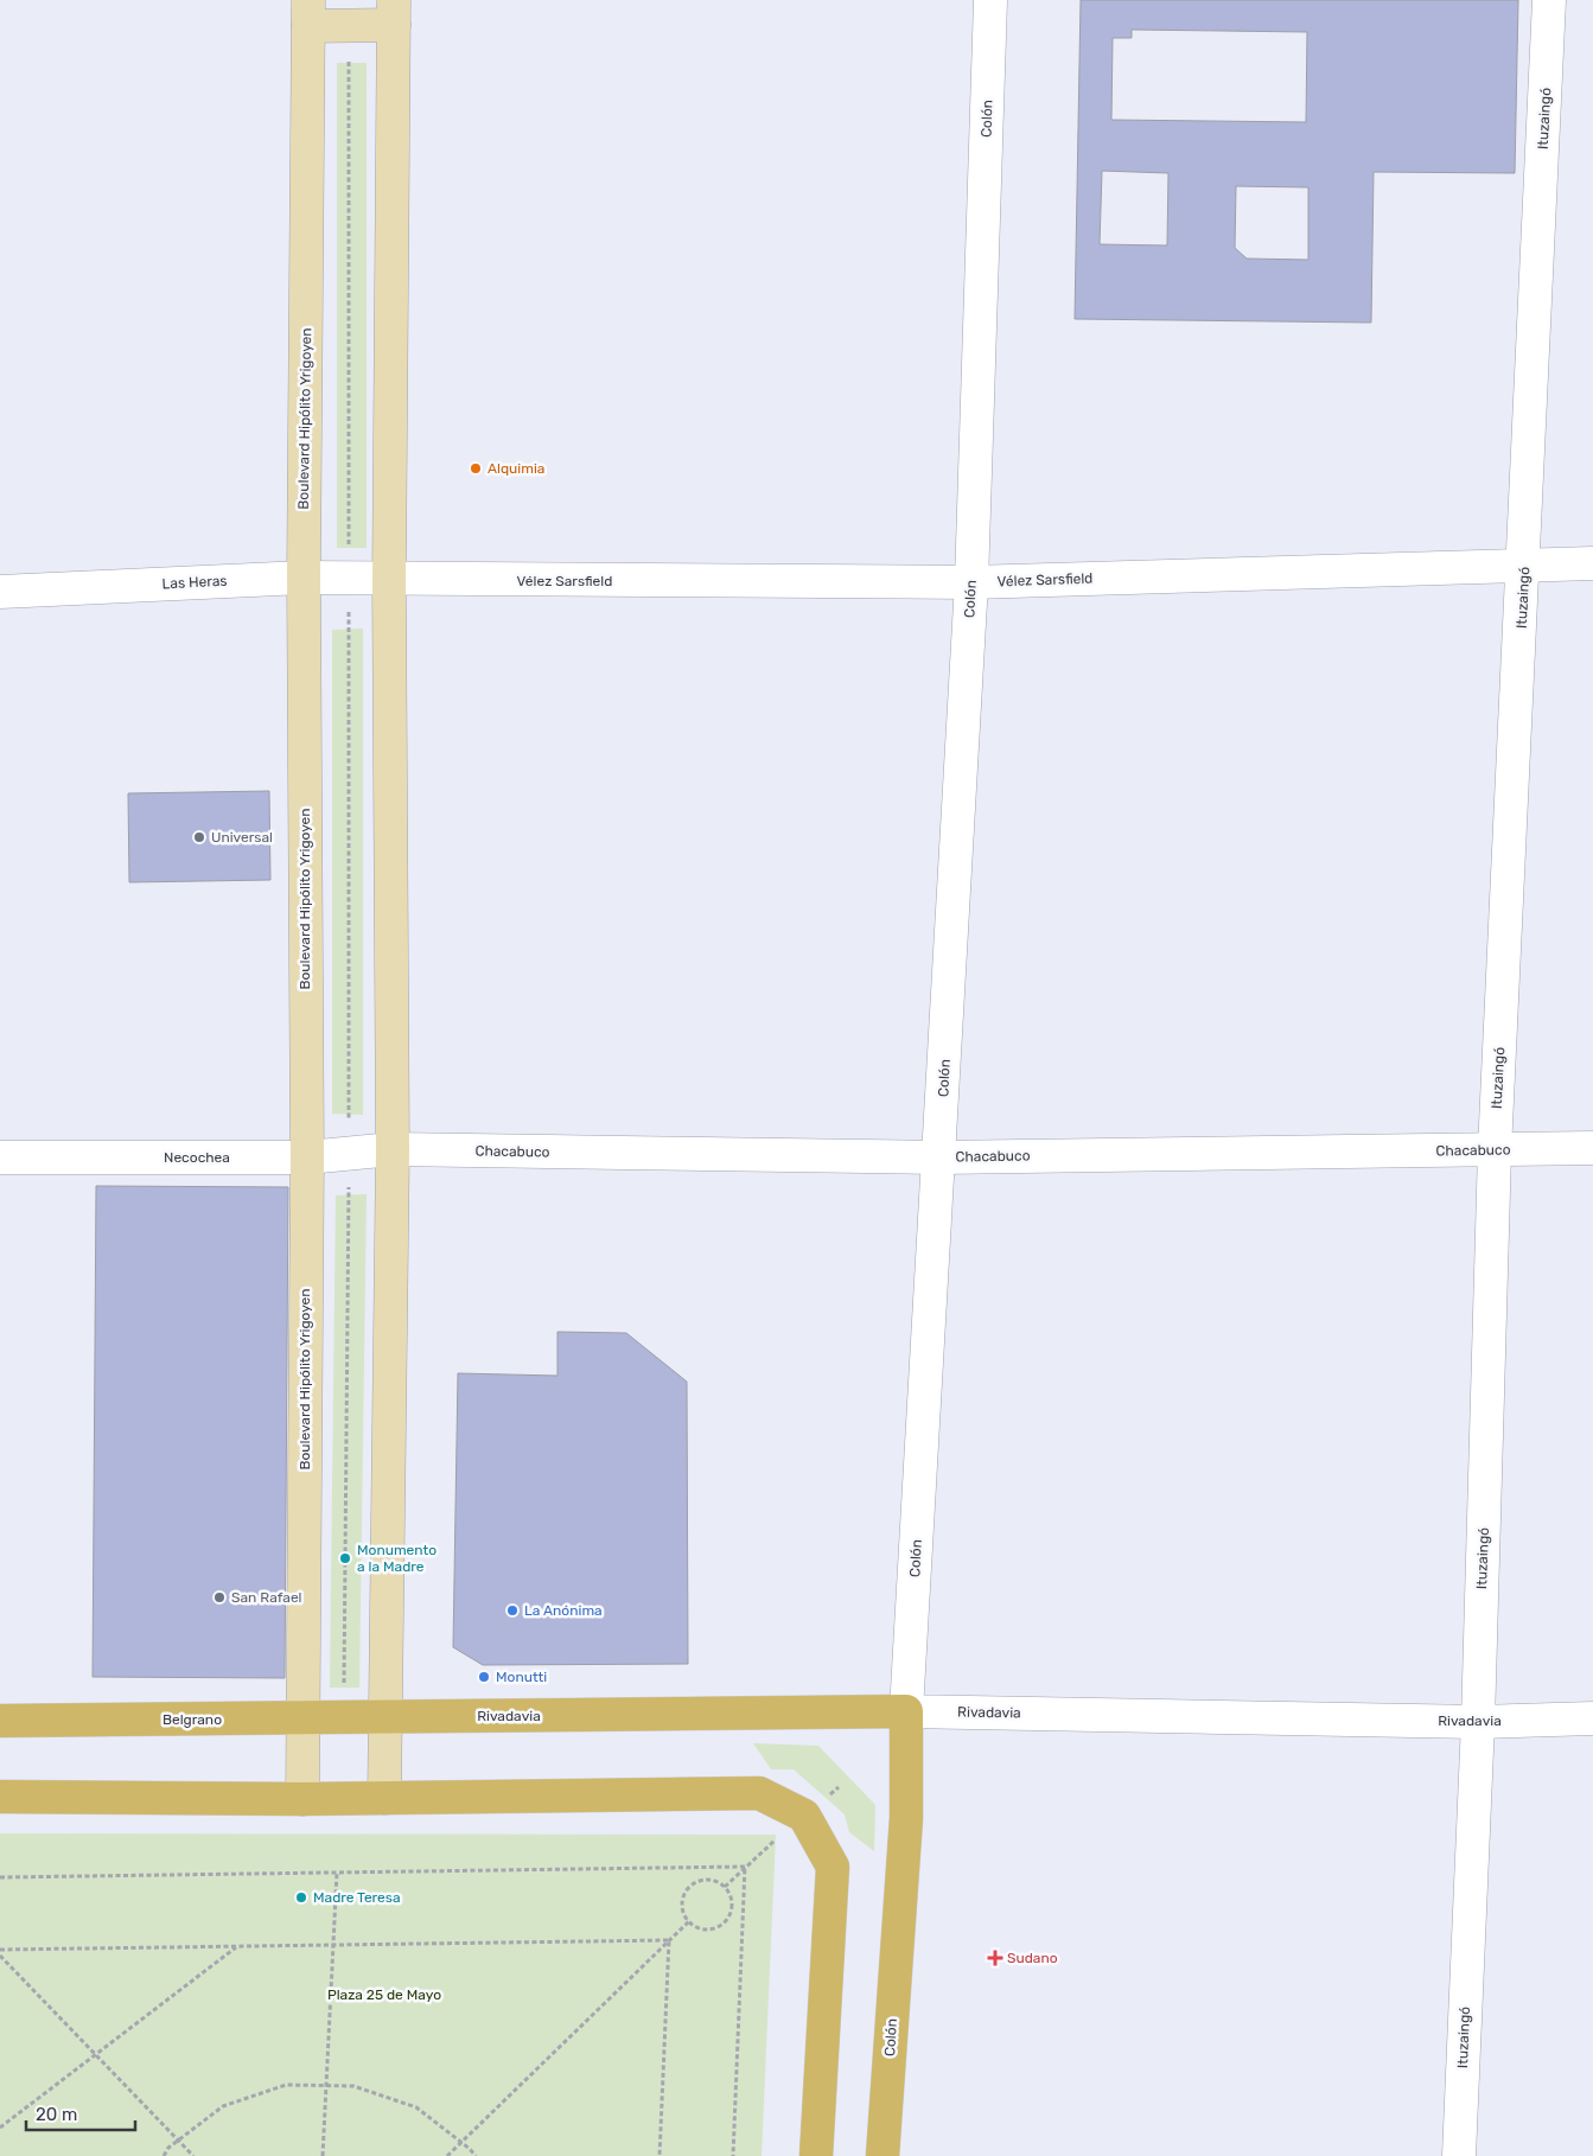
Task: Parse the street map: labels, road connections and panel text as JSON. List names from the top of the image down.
{
  "streets": {
    "main road": [
      "Colón",
      "Boulevard Hipólito Yrigoyen",
      "Rivadavia",
      "Belgrano"
    ],
    "street": [
      "Ituzaingó",
      "Vélez Sarsfield",
      "Las Heras",
      "Chacabuco",
      "Necochea"
    ]
  },
  "crossings": [
    ["Colón", "Vélez Sarsfield"],
    ["Colón", "Chacabuco"],
    ["Colón", "Rivadavia"],
    ["Ituzaingó", "Vélez Sarsfield"],
    ["Ituzaingó", "Chacabuco"],
    ["Ituzaingó", "Rivadavia"],
    ["Boulevard Hipólito Yrigoyen", "Las Heras"],
    ["Boulevard Hipólito Yrigoyen", "Necochea"],
    ["Boulevard Hipólito Yrigoyen", "Belgrano"],
    ["Vélez Sarsfield", "Las Heras"],
    ["Chacabuco", "Necochea"],
    ["Rivadavia", "Belgrano"]
  ],
  "parks": ["Plaza 25 de Mayo"],
  "places": {
    "other": [
      "Alquimia",
      "Universal",
      "Monumento a la Madre",
      "San Rafael",
      "La Anónima",
      "Monutti",
      "Madre Teresa"
    ],
    "health": ["Sudano"]
  },
  "scale_bar": "20 m"
}
